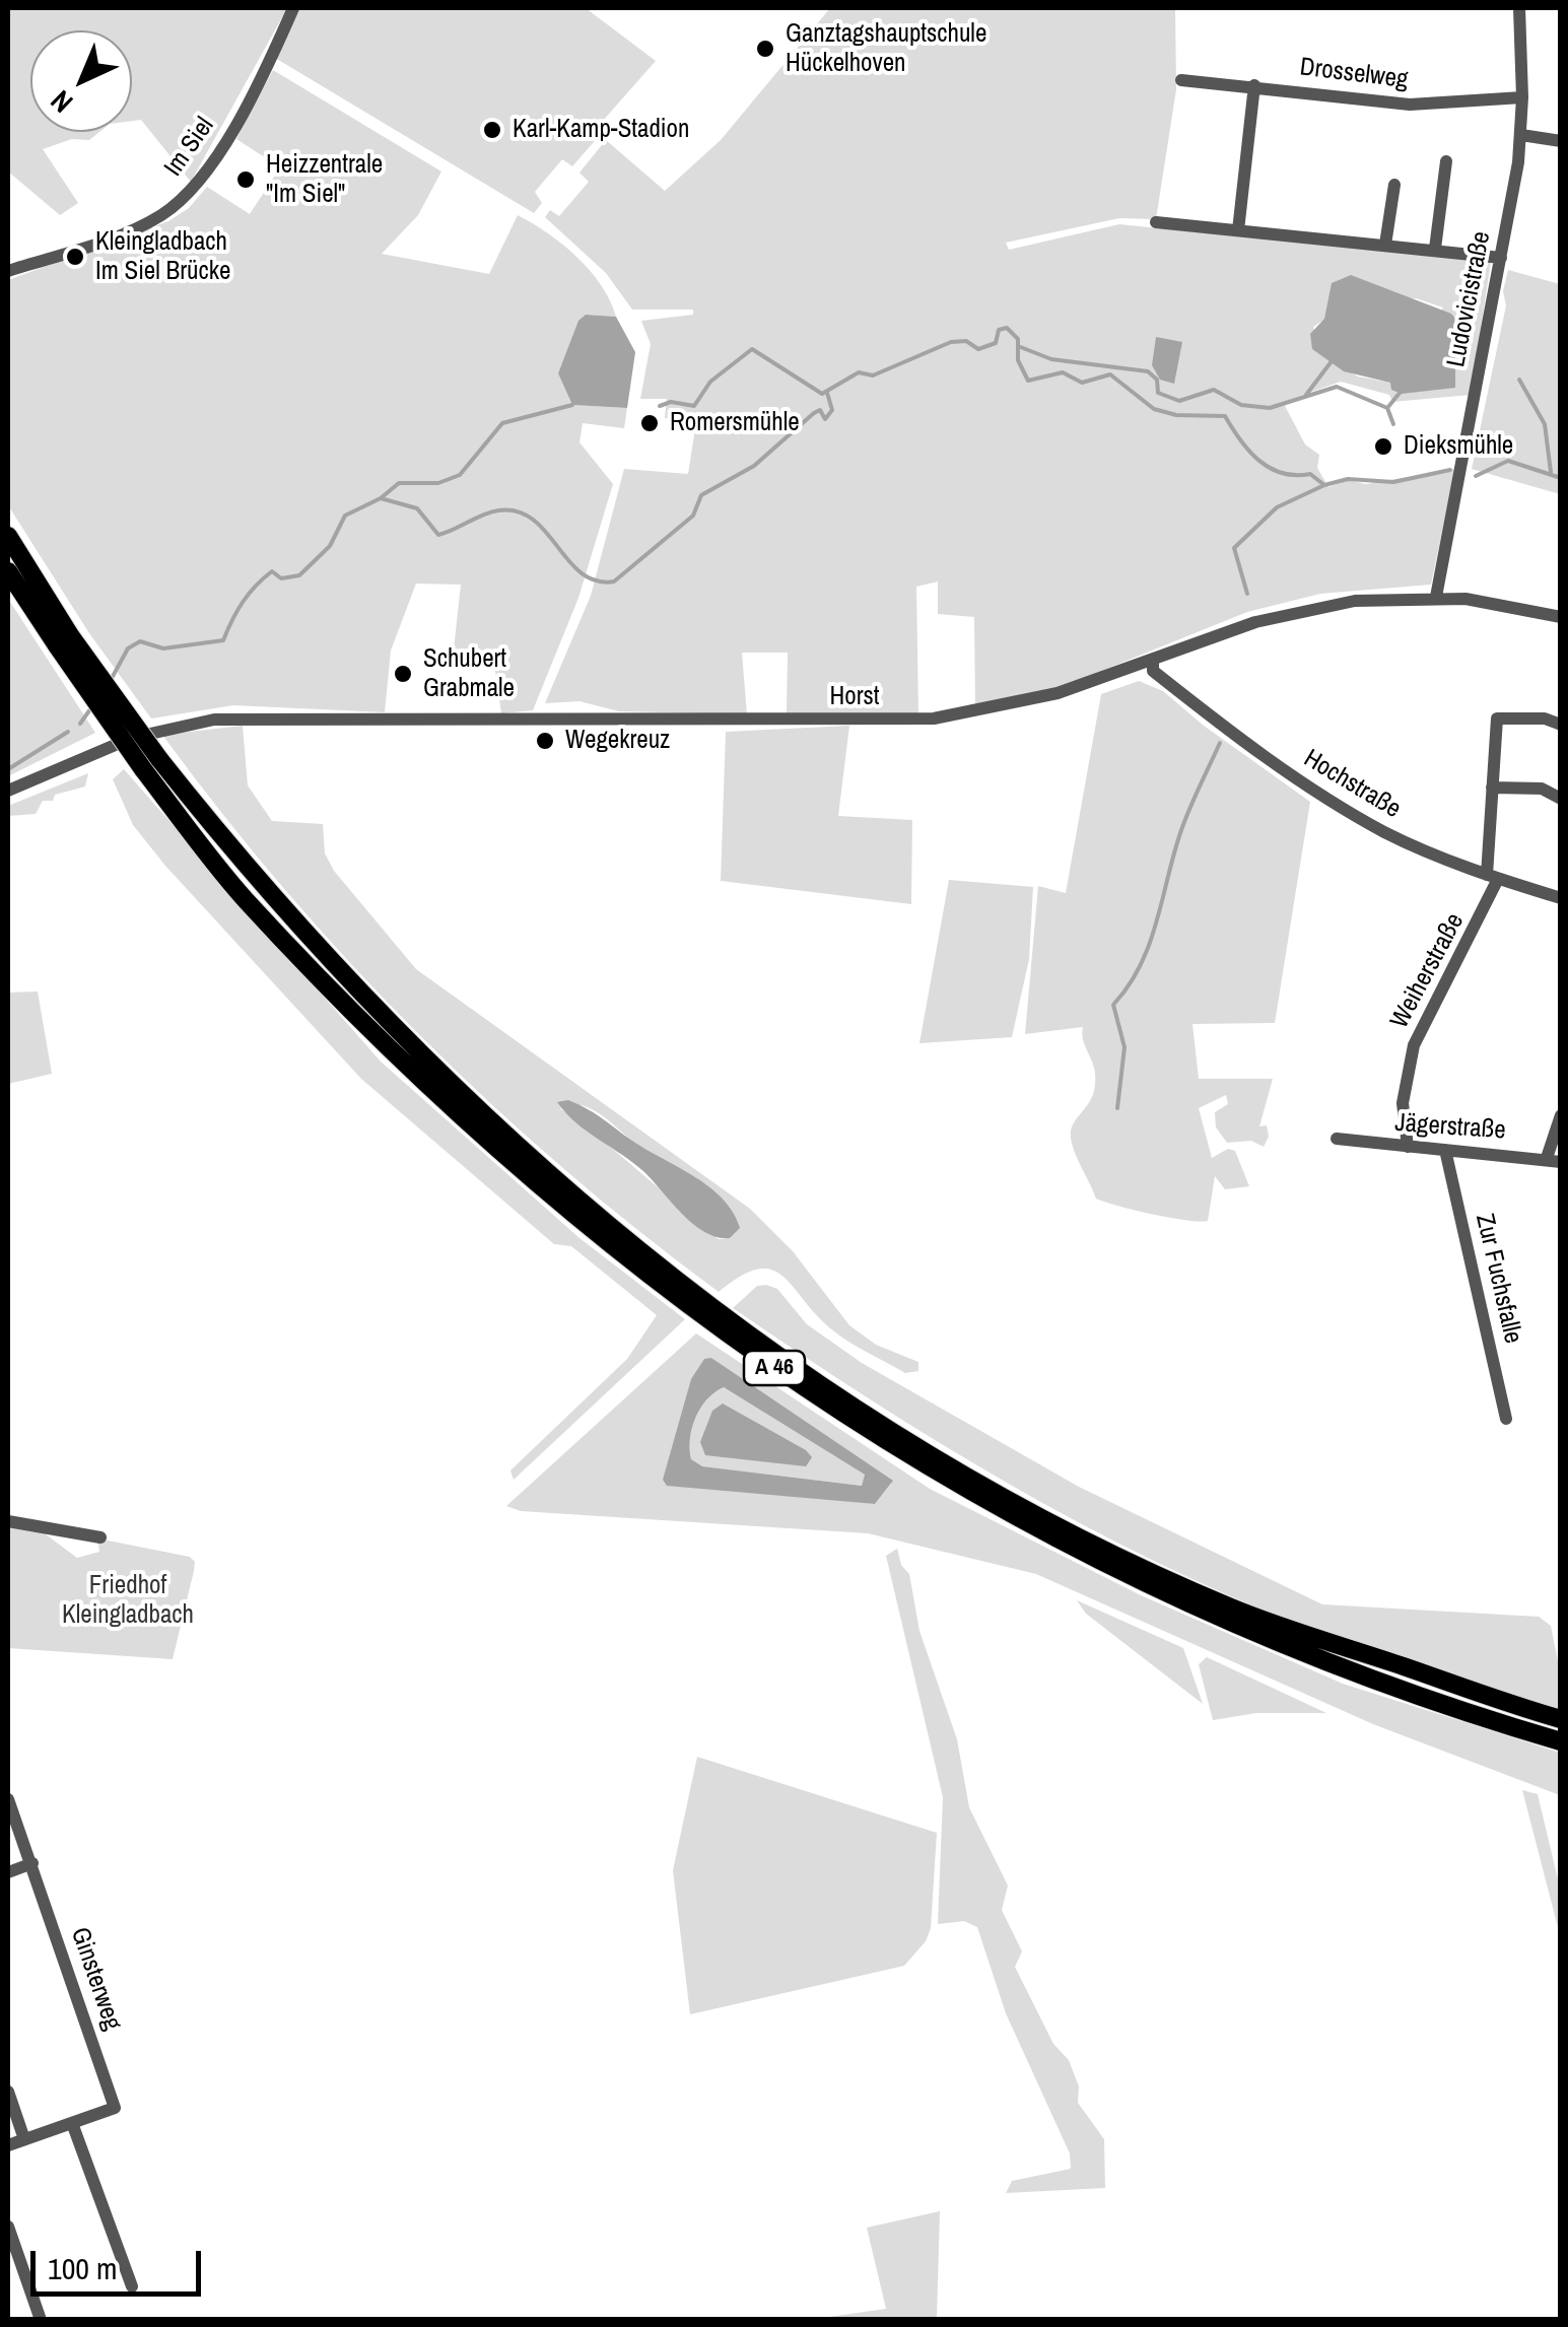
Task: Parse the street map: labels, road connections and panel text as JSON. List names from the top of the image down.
{
  "streets": {
    "highway": ["A 46"],
    "street": [
      "Drosselweg",
      "Im Siel",
      "Ludovicistraße",
      "Horst",
      "Hochstraße",
      "Weiherstraße",
      "Jägerstraße",
      "Zur Fuchsfalle",
      "Ginsterweg"
    ]
  },
  "crossings": [
    ["Drosselweg", "Ludovicistraße"],
    ["Ludovicistraße", "Horst"],
    ["Horst", "Hochstraße"],
    ["Hochstraße", "Weiherstraße"],
    ["Weiherstraße", "Jägerstraße"],
    ["Jägerstraße", "Zur Fuchsfalle"]
  ],
  "parks": ["Friedhof Kleingladbach"],
  "places": [
    "Ganztagshauptschule Hückelhoven",
    "Karl-Kamp-Stadion",
    "Heizzentrale \"Im Siel\"",
    "Kleingladbach Im Siel Brücke",
    "Romersmühle",
    "Dieksmühle",
    "Schubert Grabmale",
    "Wegekreuz"
  ],
  "scale_bar": "100 m",
  "north": "bottom left"
}
